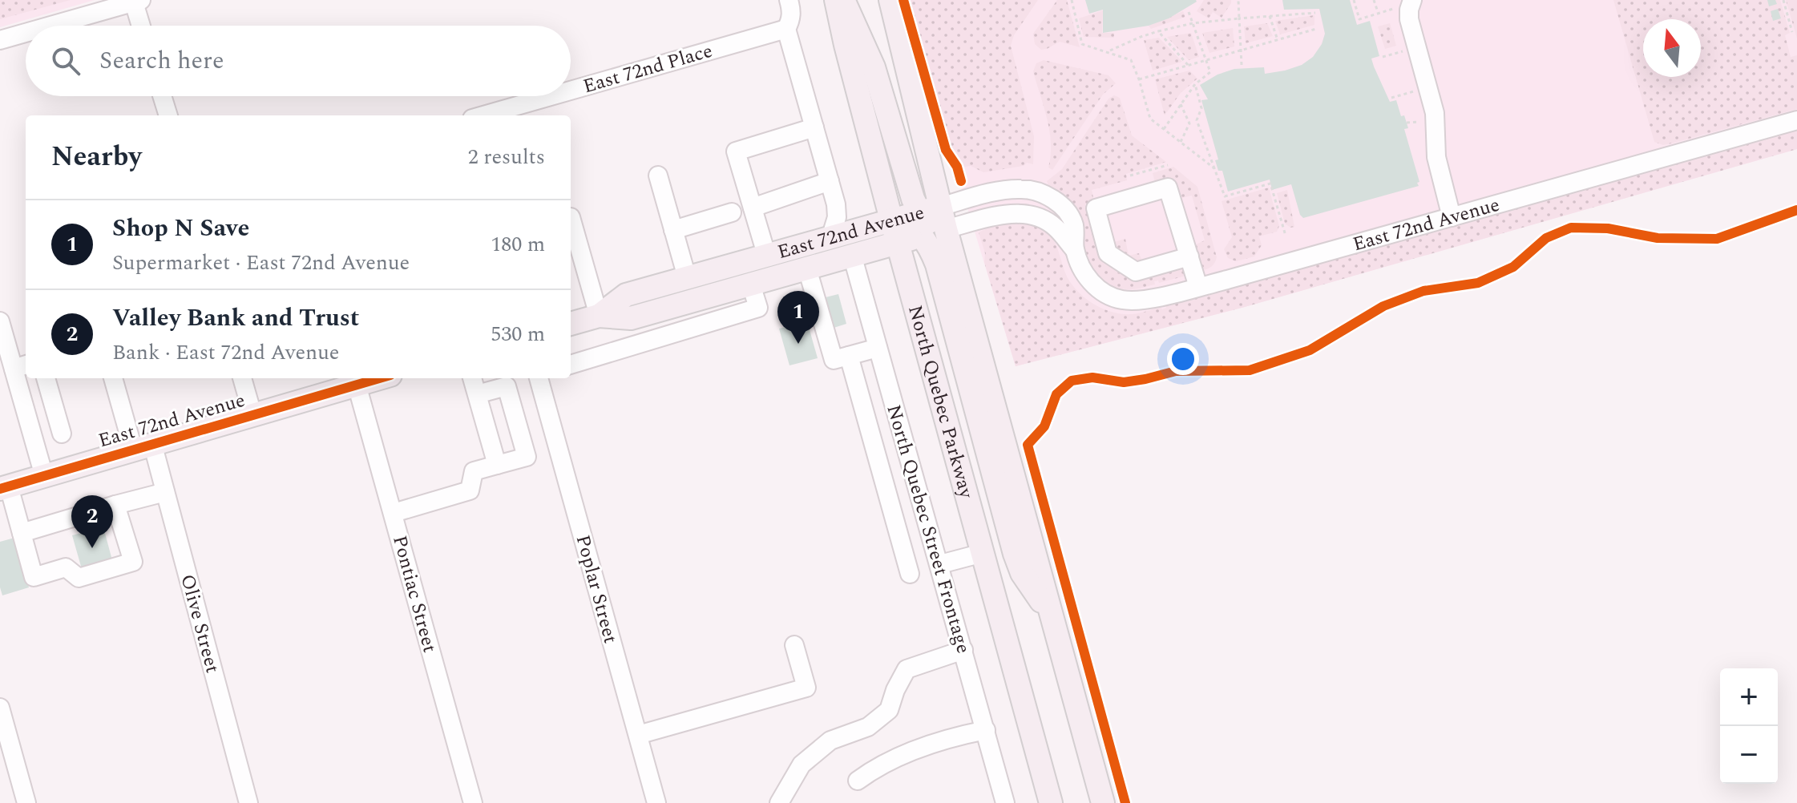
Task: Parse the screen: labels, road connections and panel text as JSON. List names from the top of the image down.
{
  "streets": {
    "main road": ["East 72nd Avenue", "North Quebec Parkway"],
    "street": [
      "East 72nd Place",
      "North Quebec Street Frontage",
      "Poplar Street",
      "Pontiac Street",
      "Olive Street"
    ]
  },
  "crossings": [
    ["East 72nd Avenue", "North Quebec Parkway"],
    ["East 72nd Avenue", "North Quebec Street Frontage"],
    ["East 72nd Avenue", "Pontiac Street"],
    ["East 72nd Avenue", "Olive Street"]
  ],
  "north": "top",
  "page": {
    "search": "Search here",
    "heading": ["Nearby", "2 results"],
    "list": [
      {
        "mark": "1",
        "name": "Shop N Save",
        "note": "Supermarket · East 72nd Avenue",
        "value": "180 m"
      },
      {
        "mark": "2",
        "name": "Valley Bank and Trust",
        "note": "Bank · East 72nd Avenue",
        "value": "530 m"
      }
    ],
    "pins": ["1", "2"],
    "map_buttons": ["+", "−"]
  }
}
